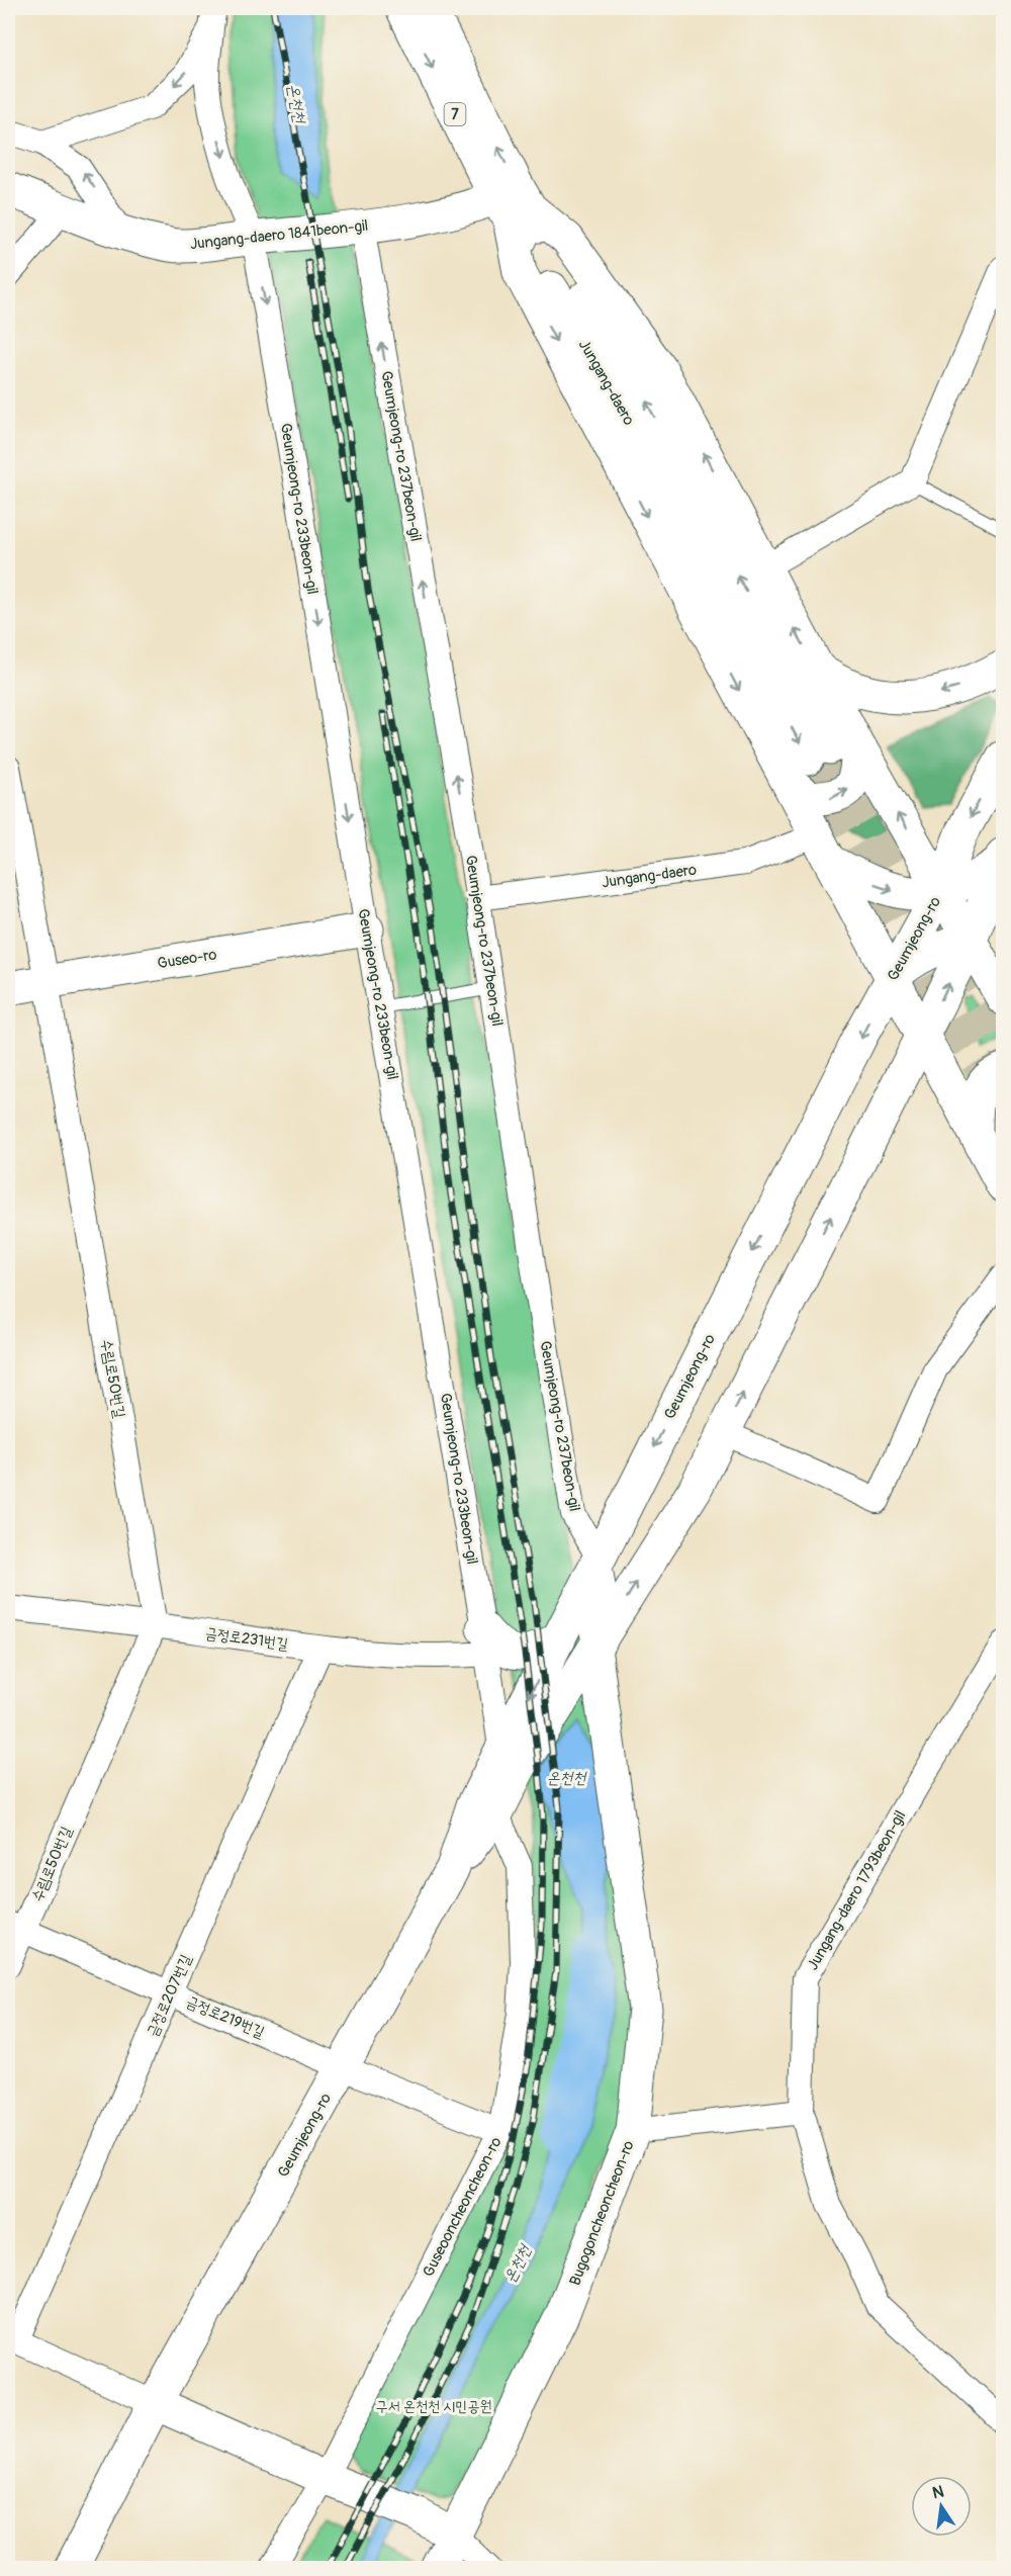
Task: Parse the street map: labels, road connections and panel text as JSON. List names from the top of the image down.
{
  "streets": {
    "main road": [
      "7",
      "Jungang-daero 1841beon-gil",
      "Jungang-daero",
      "Geumjeong-ro",
      "Guseo-ro",
      "Bugogoncheoncheon-ro"
    ],
    "street": [
      "Geumjeong-ro 237beon-gil",
      "Geumjeong-ro 233beon-gil",
      "수림로50번길",
      "금정로231번길",
      "Jungang-daero 1793beon-gil",
      "금정로207번길",
      "금정로219번길",
      "Guseooncheoncheon-ro"
    ]
  },
  "crossings": [
    ["Jungang-daero 1841beon-gil", "Jungang-daero"],
    ["Jungang-daero 1841beon-gil", "Geumjeong-ro 237beon-gil"],
    ["Jungang-daero 1841beon-gil", "Geumjeong-ro 233beon-gil"],
    ["Jungang-daero", "Geumjeong-ro 237beon-gil"],
    ["Geumjeong-ro 237beon-gil", "Geumjeong-ro"],
    ["Geumjeong-ro 237beon-gil", "Bugogoncheoncheon-ro"],
    ["Geumjeong-ro 233beon-gil", "Geumjeong-ro"],
    ["Geumjeong-ro 233beon-gil", "Guseo-ro"],
    ["Geumjeong-ro 233beon-gil", "금정로231번길"],
    ["Geumjeong-ro", "금정로207번길"],
    ["Geumjeong-ro", "금정로219번길"],
    ["Geumjeong-ro", "Guseooncheoncheon-ro"],
    ["Geumjeong-ro", "Bugogoncheoncheon-ro"],
    ["Guseo-ro", "수림로50번길"],
    ["수림로50번길", "금정로231번길"],
    ["수림로50번길", "금정로219번길"],
    ["금정로231번길", "금정로207번길"],
    ["금정로207번길", "금정로219번길"],
    ["금정로219번길", "Guseooncheoncheon-ro"]
  ],
  "one_way": ["Geumjeong-ro 237beon-gil", "Geumjeong-ro 233beon-gil"],
  "water": ["온천천"],
  "parks": ["구서 온천천 시민공원"],
  "north": "top"
}
